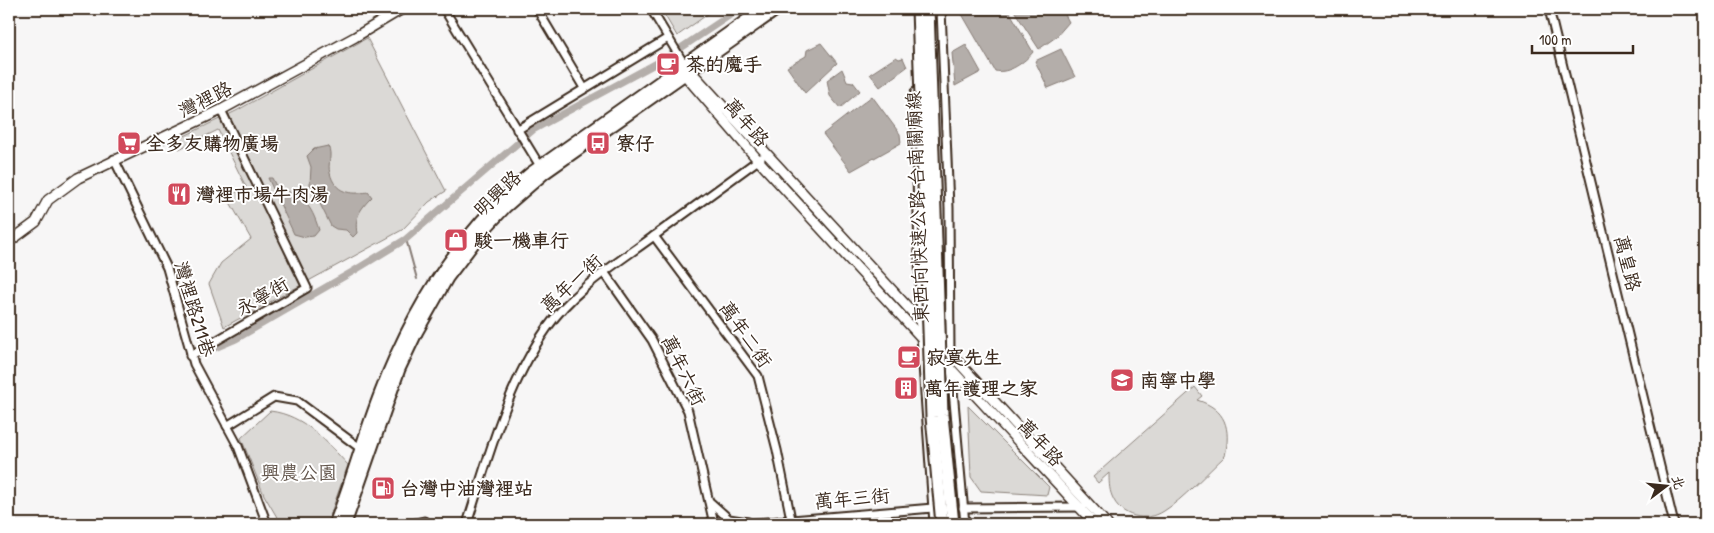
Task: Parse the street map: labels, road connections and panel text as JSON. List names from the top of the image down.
{
  "streets": {
    "main road": ["明興路", "東西向快速公路 台南關廟線"],
    "street": [
      "灣裡路",
      "萬年路",
      "萬皇路",
      "萬年一街",
      "永寧街",
      "灣裡路211巷",
      "萬年二街",
      "萬年六街",
      "萬年三街"
    ]
  },
  "crossings": [
    ["灣裡路", "永寧街"],
    ["灣裡路", "灣裡路211巷"],
    ["萬年路", "明興路"],
    ["萬年路", "萬年一街"],
    ["萬年一街", "萬年二街"],
    ["萬年一街", "萬年六街"],
    ["永寧街", "灣裡路211巷"],
    ["萬年二街", "萬年三街"]
  ],
  "parks": ["興農公園"],
  "places": {
    "cafe": ["茶的魔手", "寂寞先生"],
    "supermarket": ["全多友購物廣場"],
    "bus stop": ["寮仔"],
    "restaurant": ["灣裡市場牛肉湯"],
    "shop": ["駿一機車行"],
    "school or university": ["南寧中學"],
    "building": ["萬年護理之家"],
    "fuel station": ["台灣中油灣裡站"]
  },
  "scale_bar": "100 m",
  "north": "right"
}
